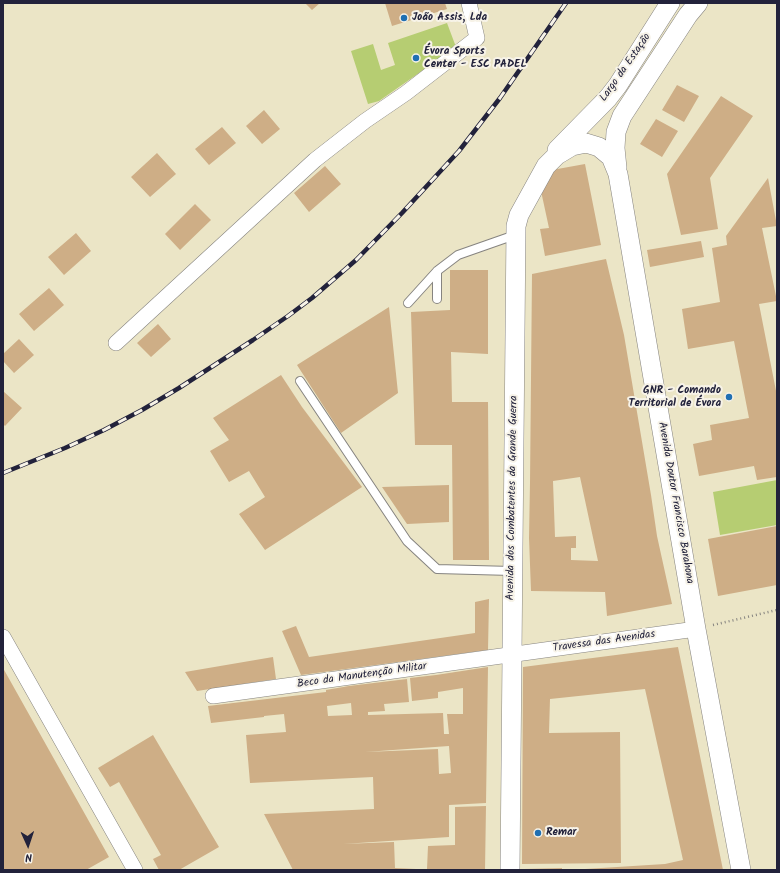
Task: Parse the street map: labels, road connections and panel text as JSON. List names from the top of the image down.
{
  "streets": {
    "street": [
      "Largo da Estação",
      "Avenida dos Combatentes da Grande Guerra",
      "Avenida Doutor Francisco Barahona",
      "Travessa das Avenidas",
      "Beco da Manutenção Militar"
    ]
  },
  "crossings": [
    ["Largo da Estação", "Avenida dos Combatentes da Grande Guerra"],
    ["Largo da Estação", "Avenida Doutor Francisco Barahona"],
    ["Avenida dos Combatentes da Grande Guerra", "Avenida Doutor Francisco Barahona"],
    ["Avenida dos Combatentes da Grande Guerra", "Travessa das Avenidas"],
    ["Avenida dos Combatentes da Grande Guerra", "Beco da Manutenção Militar"],
    ["Avenida Doutor Francisco Barahona", "Travessa das Avenidas"],
    ["Travessa das Avenidas", "Beco da Manutenção Militar"]
  ],
  "places": [
    "João Assis, Lda",
    "Évora Sports Center - ESC PADEL",
    "GNR - Comando Territorial de Évora",
    "Remar"
  ],
  "north": "bottom"
}
